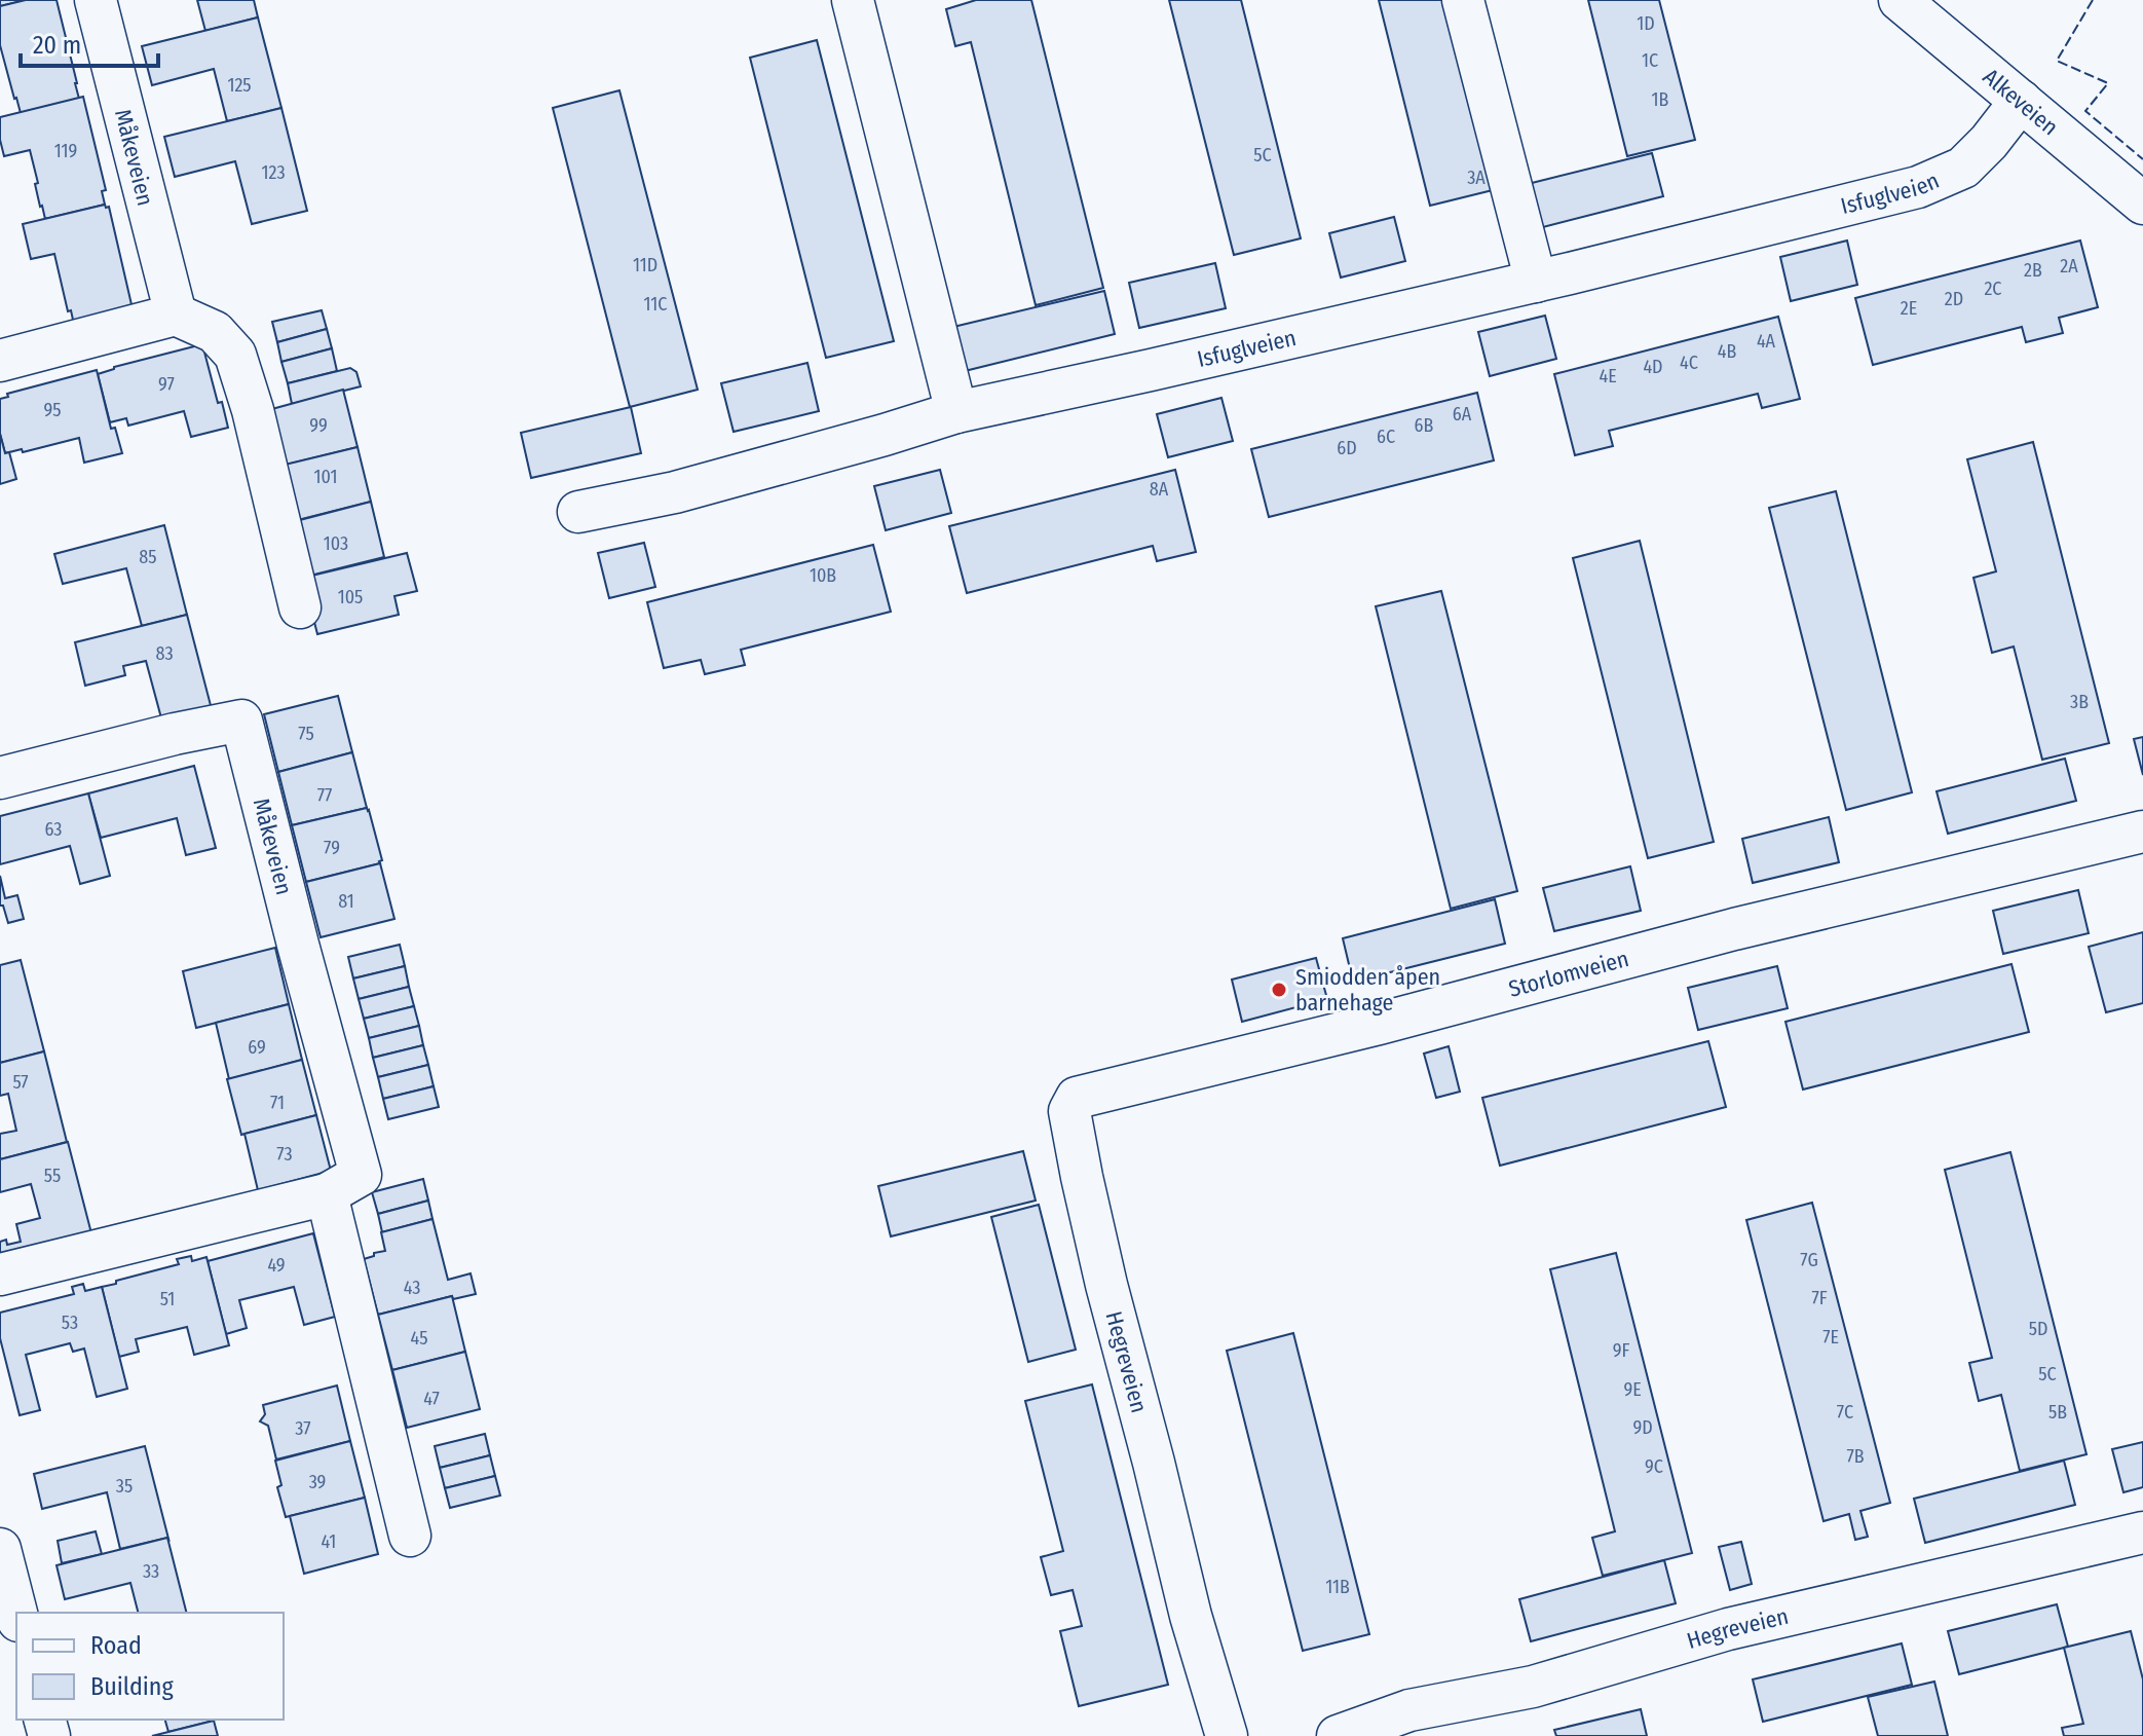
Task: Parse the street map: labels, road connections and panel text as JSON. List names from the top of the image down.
{
  "streets": {
    "street": [
      "Alkeveien",
      "Måkeveien",
      "Isfuglveien",
      "Storlomveien",
      "Hegreveien"
    ]
  },
  "crossings": [
    ["Alkeveien", "Isfuglveien"],
    ["Storlomveien", "Hegreveien"]
  ],
  "places": ["Smiodden åpen barnehage"],
  "house_numbers": [
    "1D",
    "1C",
    "125",
    "1B",
    "119",
    "5C",
    "123",
    "3A",
    "11D",
    "2A",
    "2B",
    "2C",
    "2D",
    "11C",
    "2E",
    "4A",
    "4B",
    "4C",
    "4D",
    "4E",
    "97",
    "95",
    "6A",
    "99",
    "6B",
    "6C",
    "6D",
    "101",
    "8A",
    "103",
    "85",
    "10B",
    "105",
    "83",
    "3B",
    "75",
    "77",
    "63",
    "79",
    "81",
    "69",
    "57",
    "71",
    "73",
    "55",
    "7G",
    "49",
    "43",
    "7F",
    "51",
    "53",
    "5D",
    "7E",
    "45",
    "9F",
    "5C",
    "9E",
    "47",
    "7C",
    "5B",
    "9D",
    "37",
    "7B",
    "9C",
    "39",
    "35",
    "41",
    "33",
    "11B"
  ],
  "legend": ["Road", "Building"],
  "scale_bar": "20 m"
}
